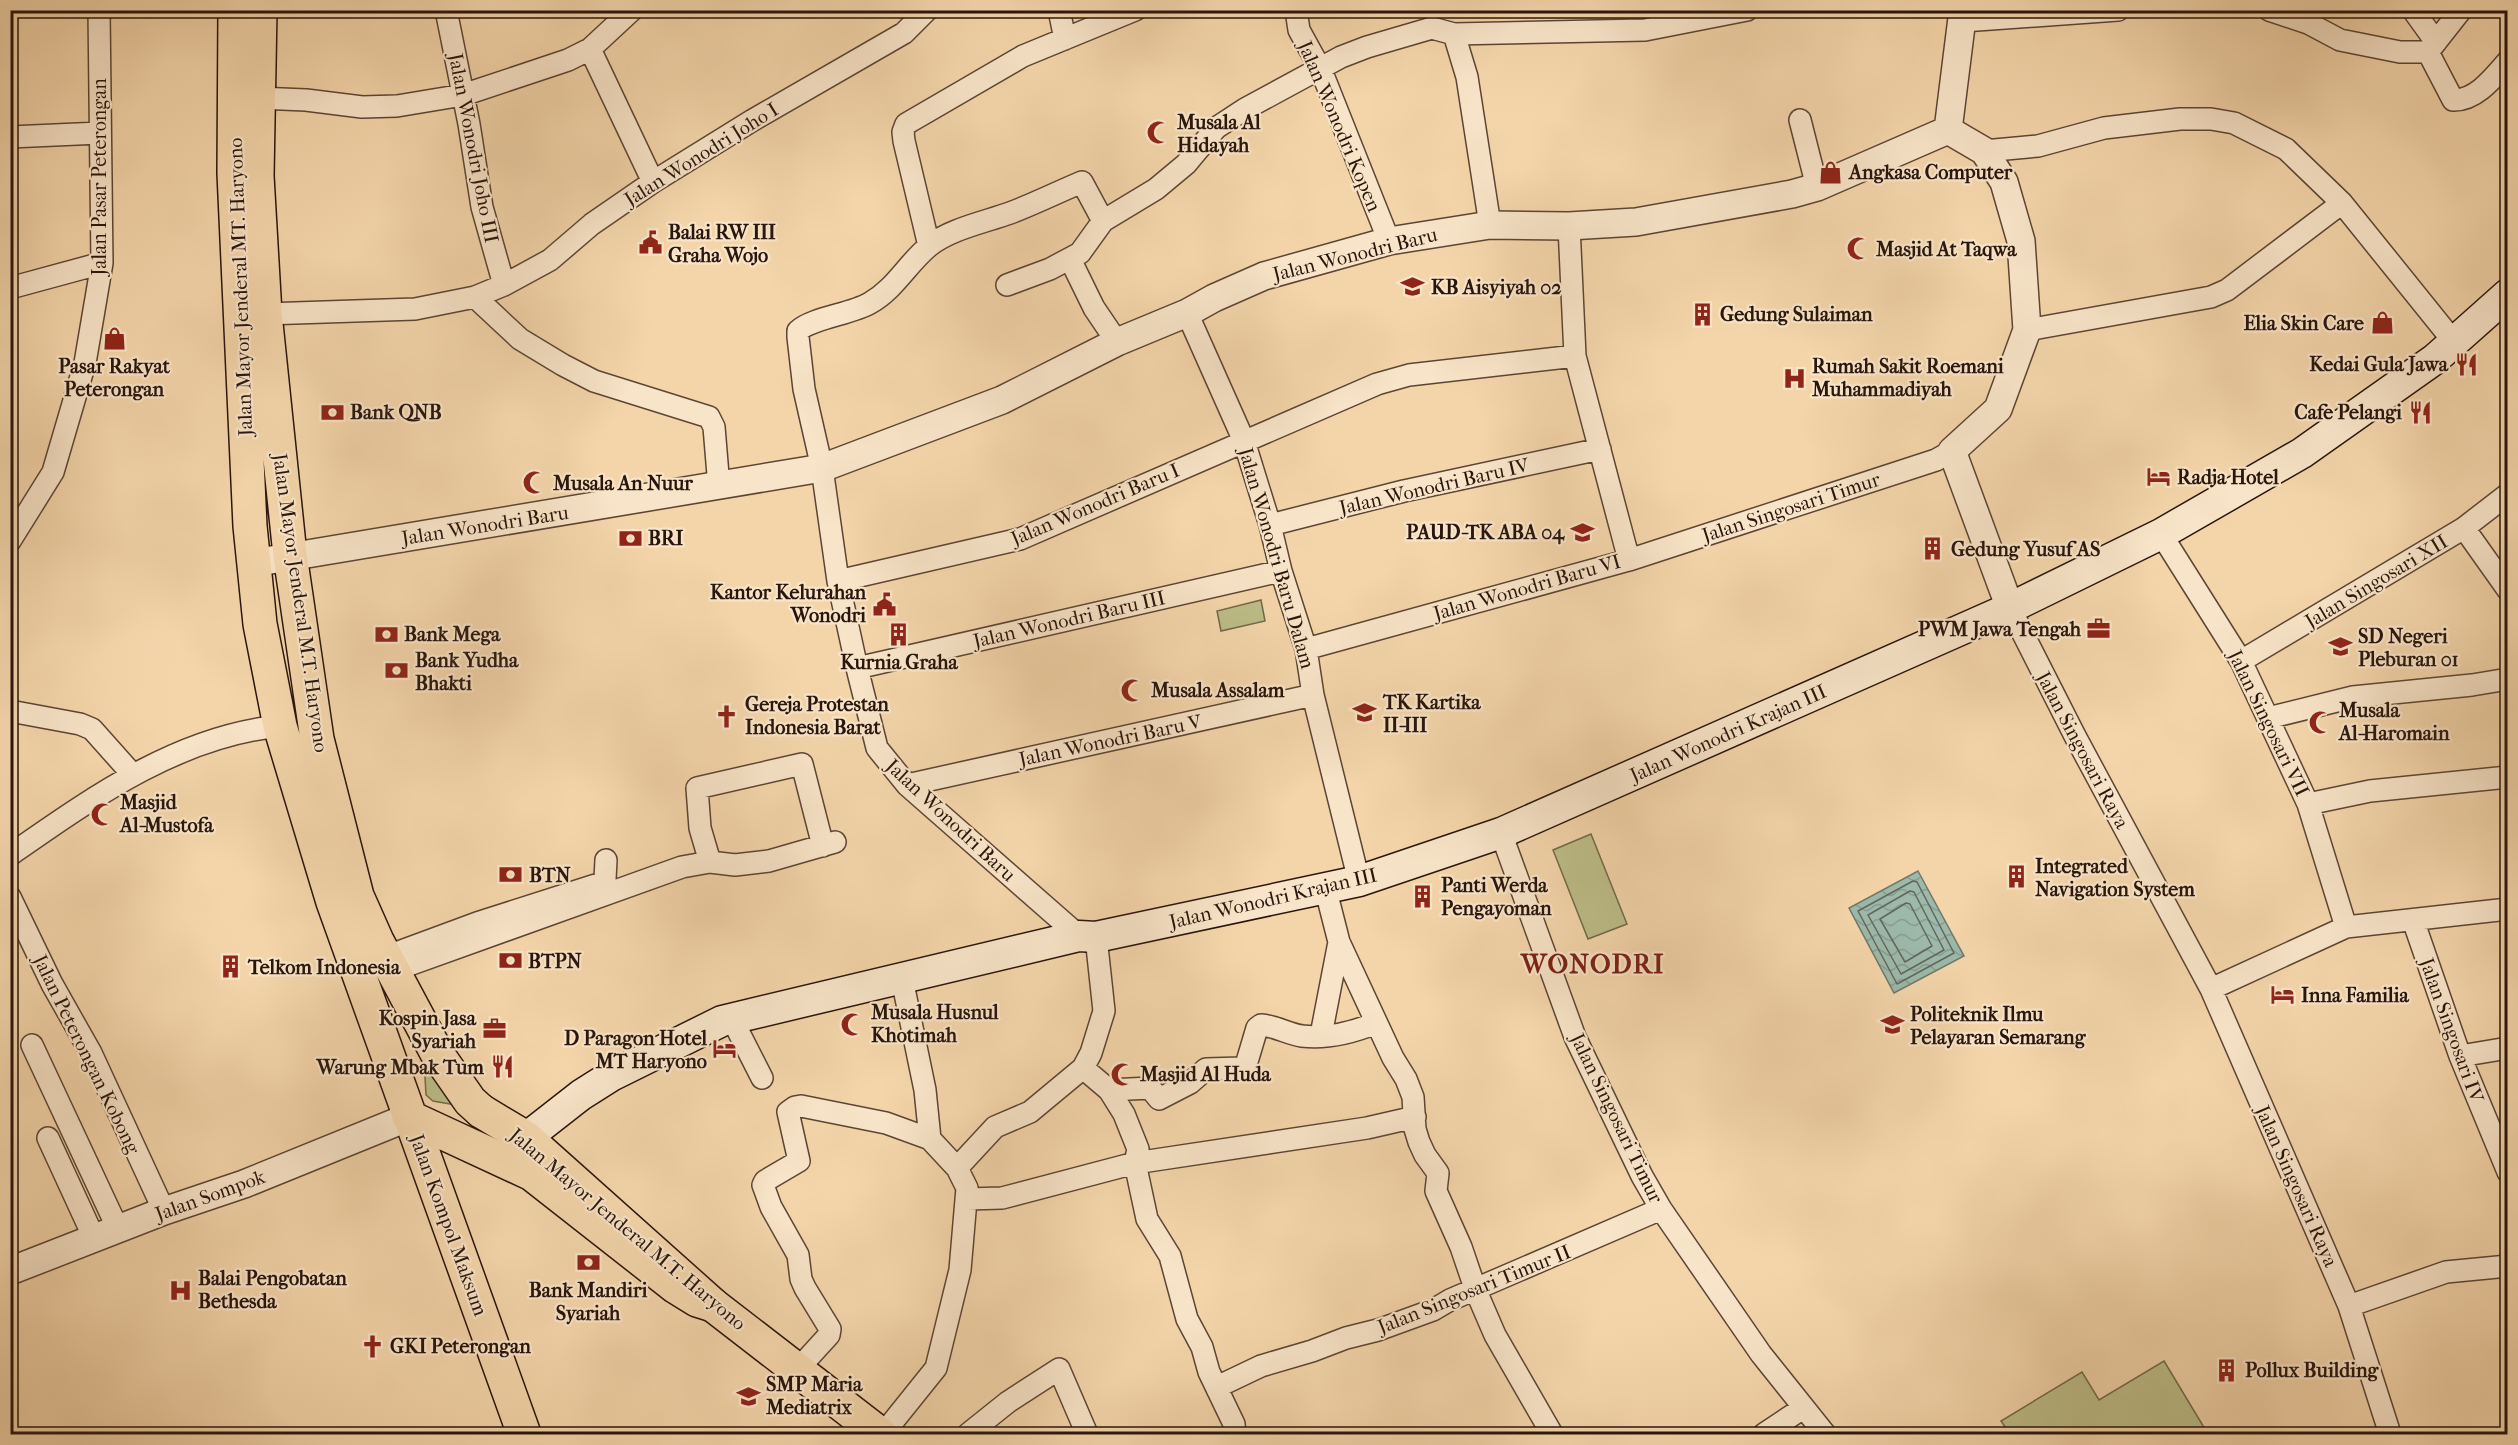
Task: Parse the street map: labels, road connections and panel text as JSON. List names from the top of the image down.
{
  "streets": {
    "main road": [
      "Jalan Mayor Jenderal MT. Haryono",
      "Jalan Mayor Jenderal M.T. Haryono",
      "Jalan Wonodri Krajan III",
      "Jalan Kompol Maksum"
    ],
    "street": [
      "Jalan Wonodri Kopen",
      "Jalan Wonodri Joho III",
      "Jalan Wonodri Joho I",
      "Jalan Pasar Peterongan",
      "Jalan Wonodri Baru",
      "Jalan Wonodri Baru IV",
      "Jalan Wonodri Baru I",
      "Jalan Singosari Timur",
      "Jalan Wonodri Baru Dalam",
      "Jalan Singosari XII",
      "Jalan Wonodri Baru VI",
      "Jalan Wonodri Baru III",
      "Jalan Singosari VII",
      "Jalan Wonodri Baru V",
      "Jalan Singosari Raya",
      "Jalan Singosari IV",
      "Jalan Peterongan Kobong",
      "Jalan Sompok",
      "Jalan Singosari Timur II"
    ]
  },
  "crossings": [
    ["Jalan Wonodri Kopen", "Jalan Wonodri Baru"],
    ["Jalan Wonodri Joho III", "Jalan Wonodri Joho I"],
    ["Jalan Wonodri Joho I", "Jalan Mayor Jenderal M.T. Haryono"],
    ["Jalan Wonodri Baru", "Jalan Wonodri Baru I"],
    ["Jalan Wonodri Baru", "Jalan Wonodri Baru Dalam"],
    ["Jalan Wonodri Baru", "Jalan Wonodri Baru VI"],
    ["Jalan Wonodri Baru", "Jalan Mayor Jenderal M.T. Haryono"],
    ["Jalan Wonodri Baru", "Jalan Wonodri Baru III"],
    ["Jalan Wonodri Baru", "Jalan Wonodri Krajan III"],
    ["Jalan Wonodri Baru", "Jalan Wonodri Baru V"],
    ["Jalan Mayor Jenderal MT. Haryono", "Jalan Sompok"],
    ["Jalan Mayor Jenderal MT. Haryono", "Jalan Kompol Maksum"],
    ["Jalan Wonodri Baru IV", "Jalan Wonodri Baru Dalam"],
    ["Jalan Wonodri Baru IV", "Jalan Wonodri Baru VI"],
    ["Jalan Wonodri Baru I", "Jalan Wonodri Baru Dalam"],
    ["Jalan Wonodri Baru I", "Jalan Wonodri Baru VI"],
    ["Jalan Singosari Timur", "Jalan Wonodri Baru VI"],
    ["Jalan Singosari Timur", "Jalan Wonodri Krajan III"],
    ["Jalan Singosari Timur", "Jalan Singosari Timur II"],
    ["Jalan Wonodri Baru Dalam", "Jalan Wonodri Baru VI"],
    ["Jalan Wonodri Baru Dalam", "Jalan Wonodri Baru III"],
    ["Jalan Wonodri Baru Dalam", "Jalan Wonodri Krajan III"],
    ["Jalan Wonodri Baru Dalam", "Jalan Wonodri Baru V"],
    ["Jalan Singosari XII", "Jalan Singosari VII"],
    ["Jalan Mayor Jenderal M.T. Haryono", "Jalan Wonodri Krajan III"],
    ["Jalan Wonodri Krajan III", "Jalan Singosari Raya"],
    ["Jalan Peterongan Kobong", "Jalan Sompok"],
    ["Jalan Sompok", "Jalan Kompol Maksum"]
  ],
  "districts": ["WONODRI"],
  "places": {
    "mosque": [
      "Musala Al Hidayah",
      "Masjid At Taqwa",
      "Musala An Nuur",
      "Musala Assalam",
      "Musala Al-Haromain",
      "Masjid Al-Mustofa",
      "Musala Husnul Khotimah",
      "Masjid Al Huda"
    ],
    "shop": ["Angkasa Computer", "Elia Skin Care", "Pasar Rakyat Peterongan"],
    "public building": ["Balai RW III Graha Wojo", "Kantor Kelurahan Wonodri"],
    "school or university": [
      "KB Aisyiyah 02",
      "PAUD-TK ABA 04",
      "SD Negeri Pleburan 01",
      "TK Kartika II-III",
      "Politeknik Ilmu Pelayaran Semarang",
      "SMP Maria Mediatrix"
    ],
    "building": [
      "Gedung Sulaiman",
      "Gedung Yusuf AS",
      "Kurnia Graha",
      "Integrated Navigation System",
      "Panti Werda Pengayoman",
      "Telkom Indonesia",
      "Pollux Building"
    ],
    "restaurant": ["Kedai Gula Jawa", "Cafe Pelangi", "Warung Mbak Tum"],
    "hospital": ["Rumah Sakit Roemani Muhammadiyah", "Balai Pengobatan Bethesda"],
    "bank": [
      "Bank QNB",
      "BRI",
      "Bank Mega",
      "Bank Yudha Bhakti",
      "BTN",
      "BTPN",
      "Bank Mandiri Syariah"
    ],
    "hotel": ["Radja Hotel", "Inna Familia", "D Paragon Hotel MT Haryono"],
    "office": ["PWM Jawa Tengah", "Kospin Jasa Syariah"],
    "church": ["Gereja Protestan Indonesia Barat", "GKI Peterongan"]
  }
}
